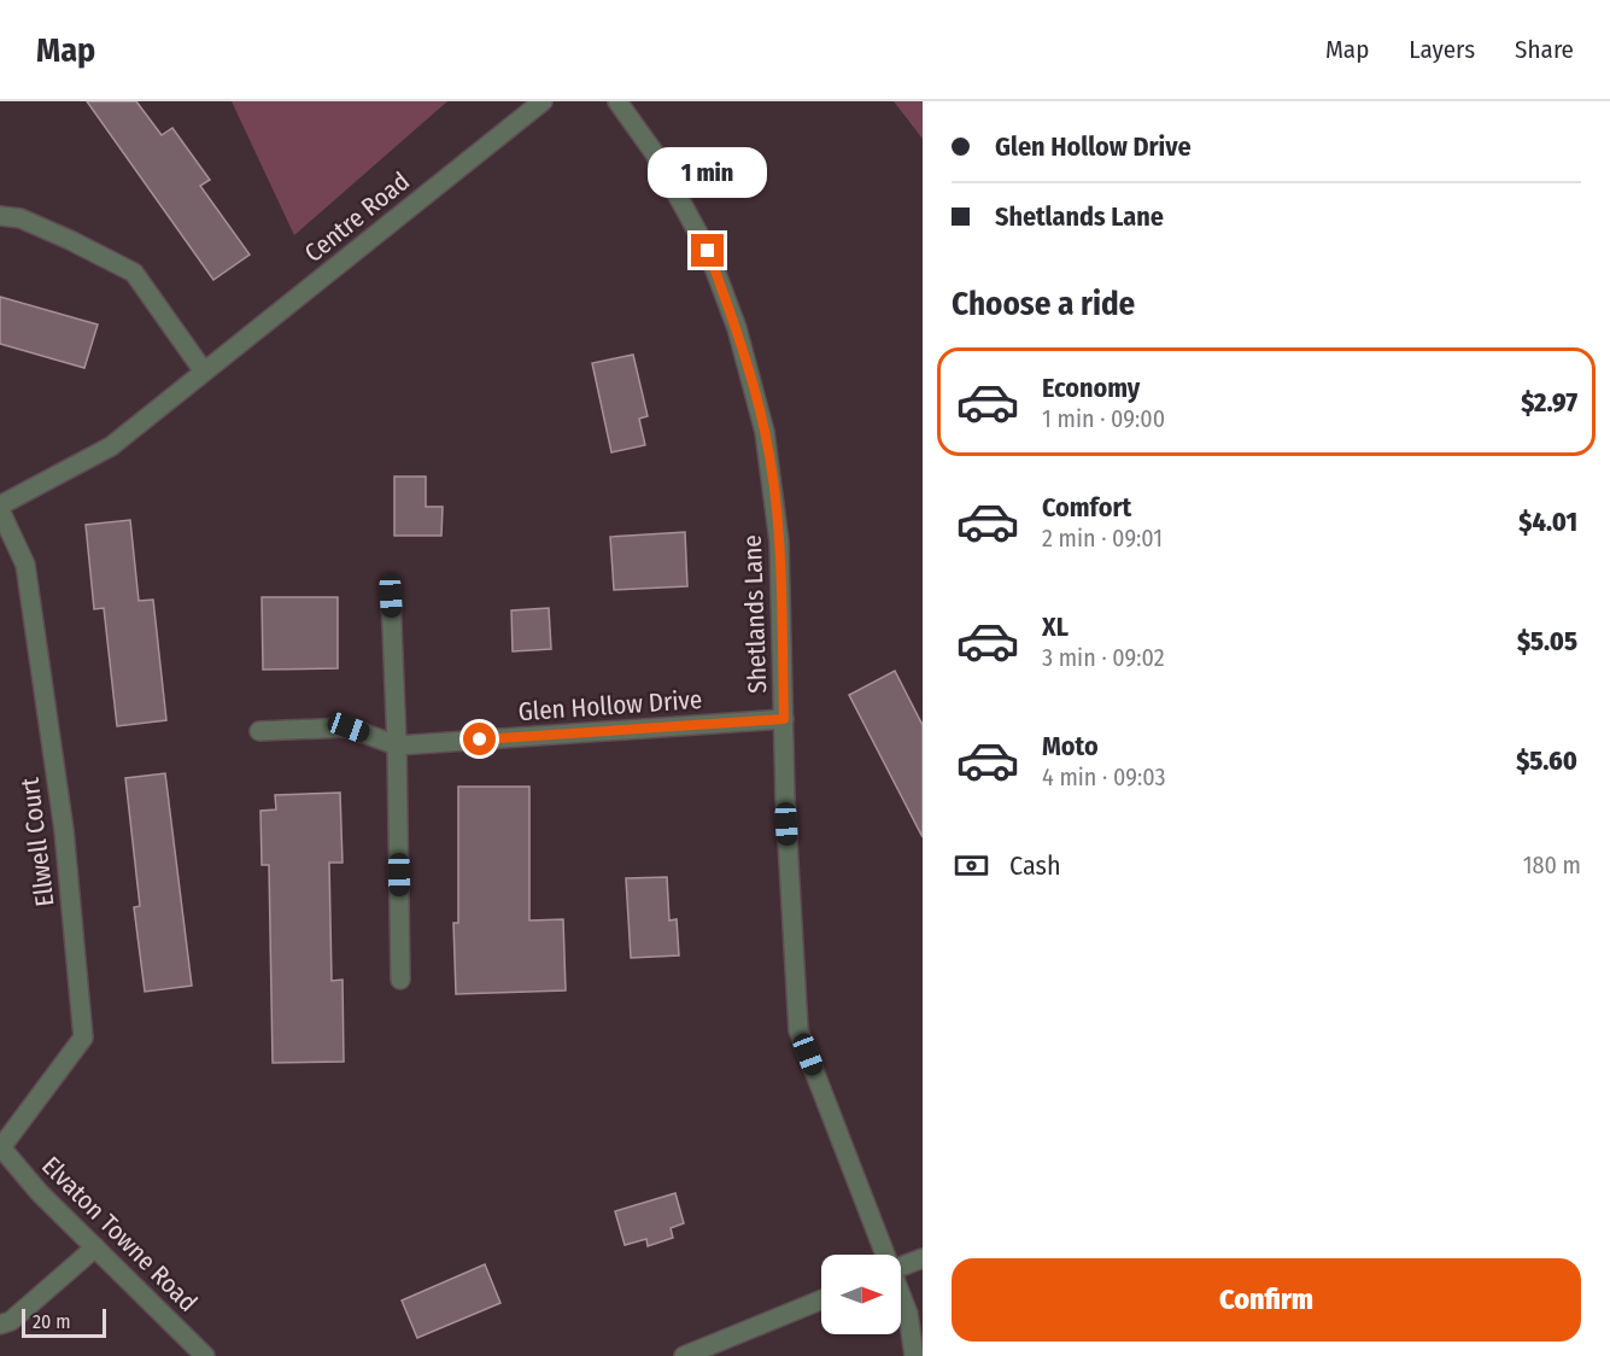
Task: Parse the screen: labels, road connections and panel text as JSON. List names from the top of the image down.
{
  "streets": {
    "street": [
      "Centre Road",
      "Shetlands Lane",
      "Glen Hollow Drive",
      "Ellwell Court",
      "Elvaton Towne Road"
    ]
  },
  "crossings": [
    ["Shetlands Lane", "Glen Hollow Drive"],
    ["Ellwell Court", "Elvaton Towne Road"]
  ],
  "scale_bar": "20 m",
  "north": "right",
  "page": {
    "header": "Map",
    "nav": ["Map", "Layers", "Share"],
    "banner": ["Glen Hollow Drive", "Shetlands Lane"],
    "bubble": "1 min",
    "heading": "Choose a ride",
    "list": [
      {
        "name": "Economy",
        "note": "1 min · 09:00",
        "value": "$2.97"
      },
      {
        "name": "Comfort",
        "note": "2 min · 09:01",
        "value": "$4.01"
      },
      {
        "name": "XL",
        "note": "3 min · 09:02",
        "value": "$5.05"
      },
      {
        "name": "Moto",
        "note": "4 min · 09:03",
        "value": "$5.60"
      }
    ],
    "pay": ["Cash", "180 m"],
    "buttons": "Confirm",
    "scale": "20 m"
  }
}
